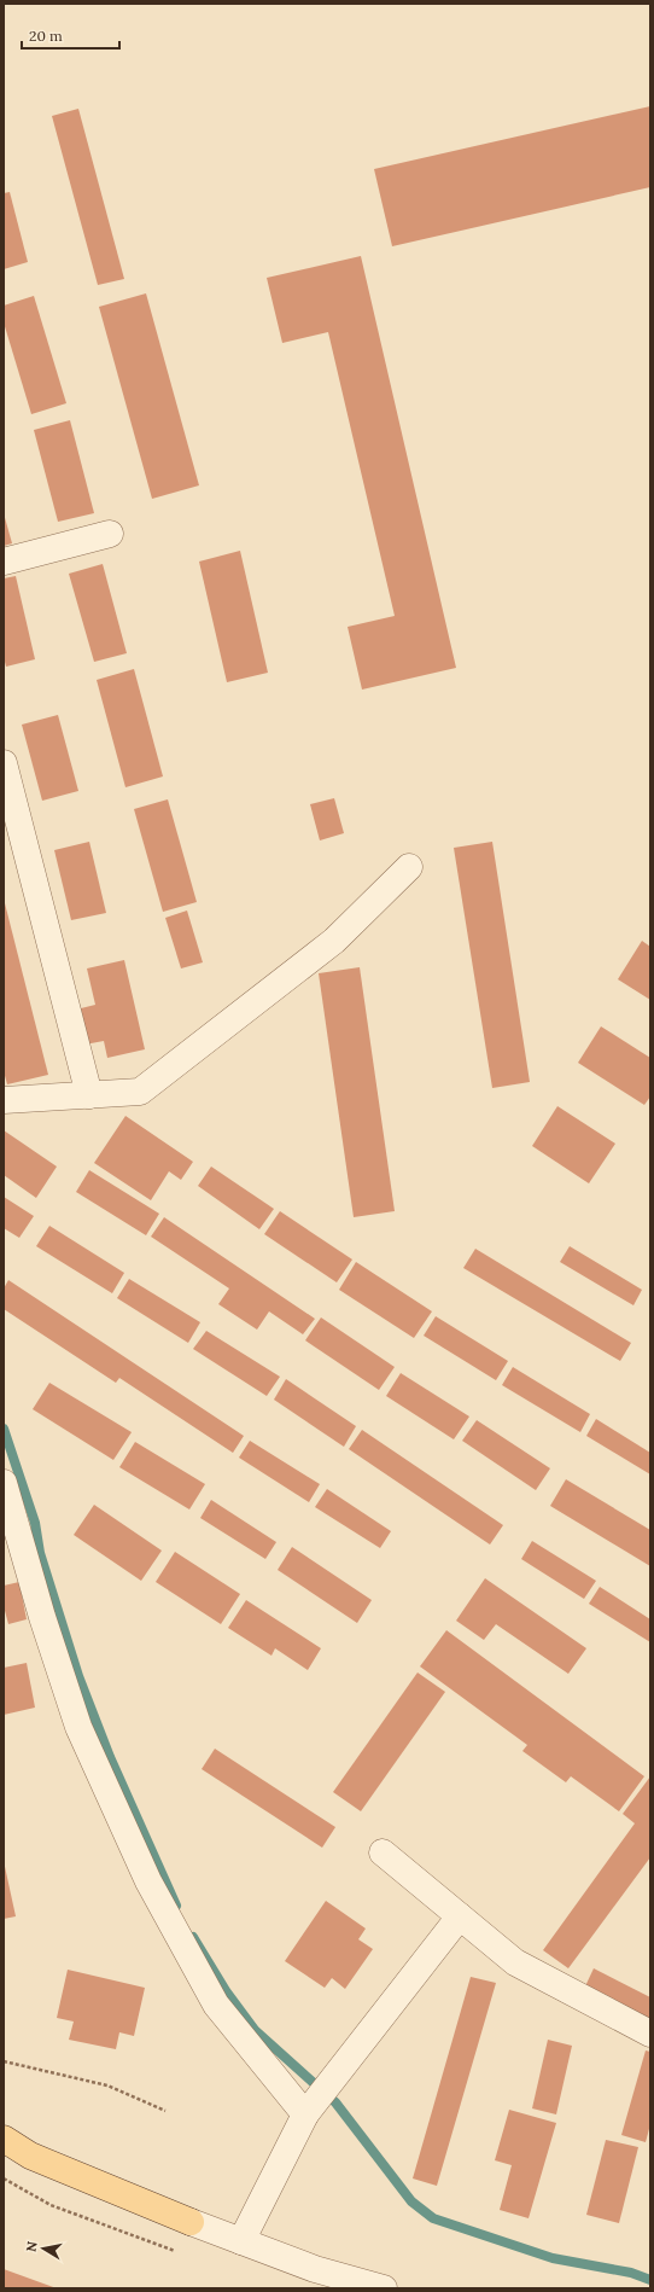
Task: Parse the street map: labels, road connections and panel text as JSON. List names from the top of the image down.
{
  "scale_bar": "20 m",
  "north": "left"
}
